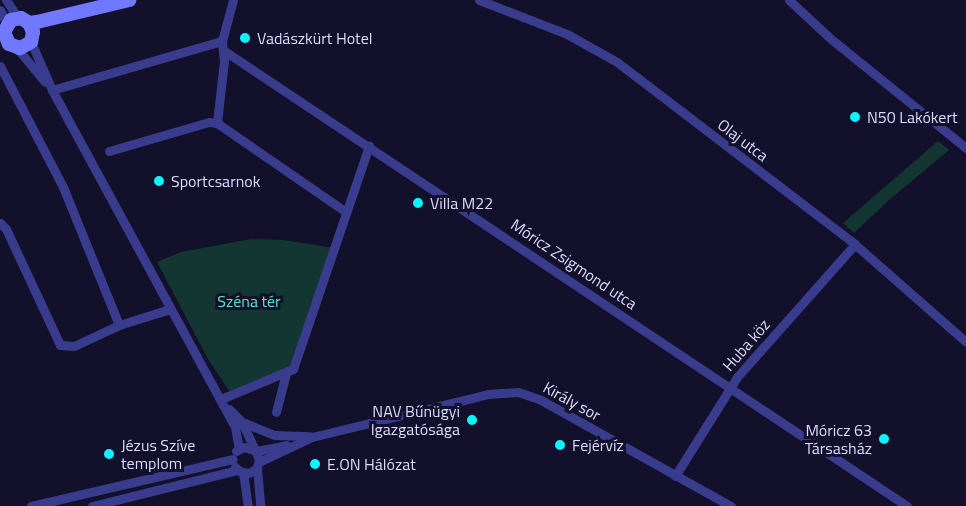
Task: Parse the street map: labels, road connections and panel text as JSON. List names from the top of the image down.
{
  "streets": {
    "street": [
      "Olaj utca",
      "Móricz Zsigmond utca",
      "Huba köz",
      "Király sor"
    ]
  },
  "crossings": [
    ["Olaj utca", "Huba köz"],
    ["Móricz Zsigmond utca", "Huba köz"],
    ["Huba köz", "Király sor"]
  ],
  "parks": ["Széna tér"],
  "places": [
    "Vadászkürt Hotel",
    "N50 Lakókert",
    "Sportcsarnok",
    "Villa M22",
    "NAV Bűnügyi Igazgatósága",
    "Móricz 63 Társasház",
    "Fejérvíz",
    "Jézus Szíve templom",
    "E.ON Hálózat"
  ]
}
